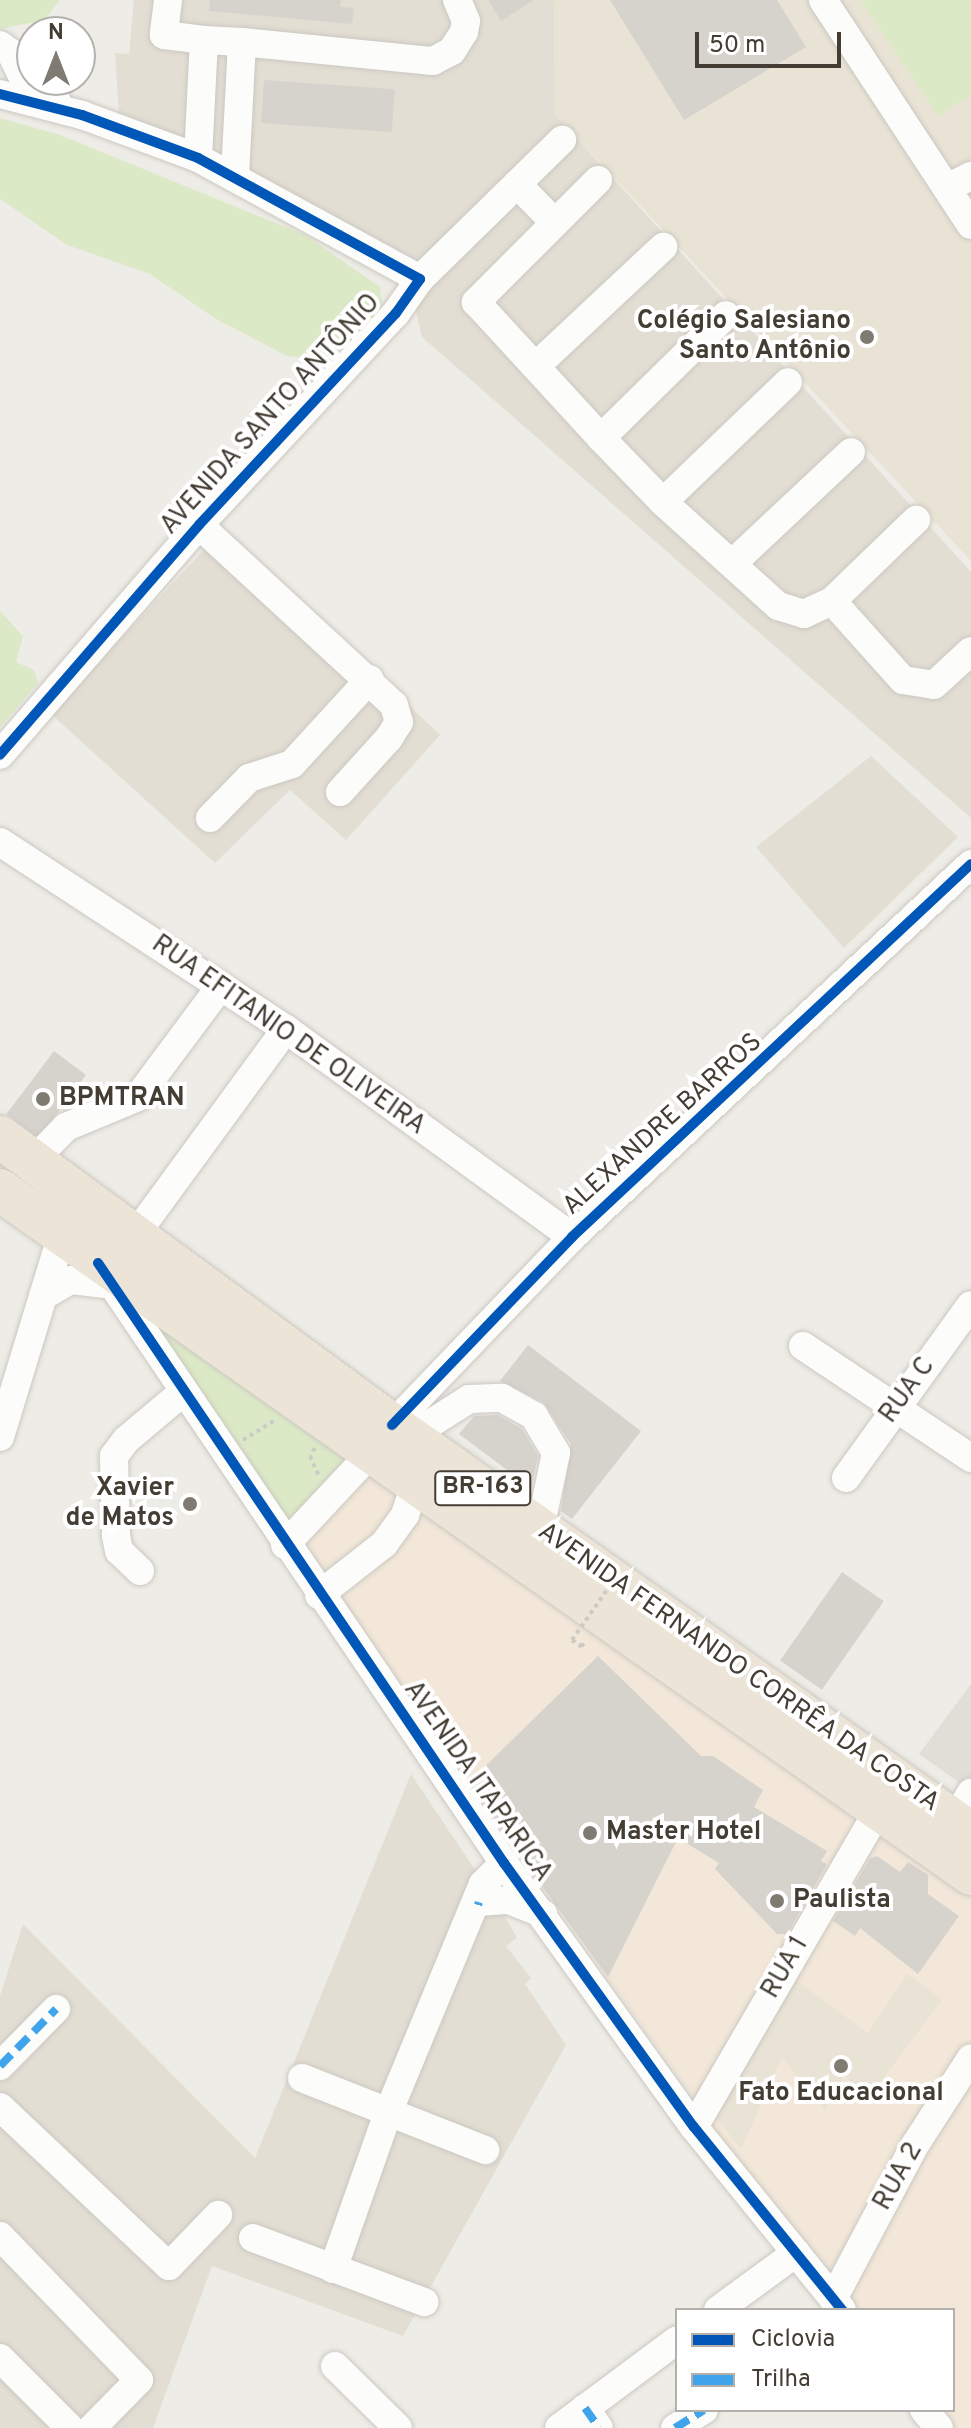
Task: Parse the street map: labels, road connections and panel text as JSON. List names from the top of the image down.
{
  "streets": {
    "highway": ["BR-163", "AVENIDA FERNANDO CORRÊA DA COSTA"],
    "street": [
      "AVENIDA SANTO ANTÔNIO",
      "RUA EFITANIO DE OLIVEIRA",
      "ALEXANDRE BARROS",
      "RUA C",
      "AVENIDA ITAPARICA",
      "RUA 1",
      "RUA 2"
    ]
  },
  "crossings": [
    ["RUA EFITANIO DE OLIVEIRA", "ALEXANDRE BARROS"],
    ["ALEXANDRE BARROS", "AVENIDA FERNANDO CORRÊA DA COSTA"],
    ["AVENIDA FERNANDO CORRÊA DA COSTA", "AVENIDA ITAPARICA"],
    ["AVENIDA FERNANDO CORRÊA DA COSTA", "RUA 1"],
    ["AVENIDA ITAPARICA", "RUA 1"],
    ["AVENIDA ITAPARICA", "RUA 2"]
  ],
  "places": [
    "Colégio Salesiano Santo Antônio",
    "BPMTRAN",
    "Xavier de Matos",
    "Master Hotel",
    "Paulista",
    "Fato Educacional"
  ],
  "legend": ["Ciclovia", "Trilha"],
  "scale_bar": "50 m",
  "north": "top"
}
